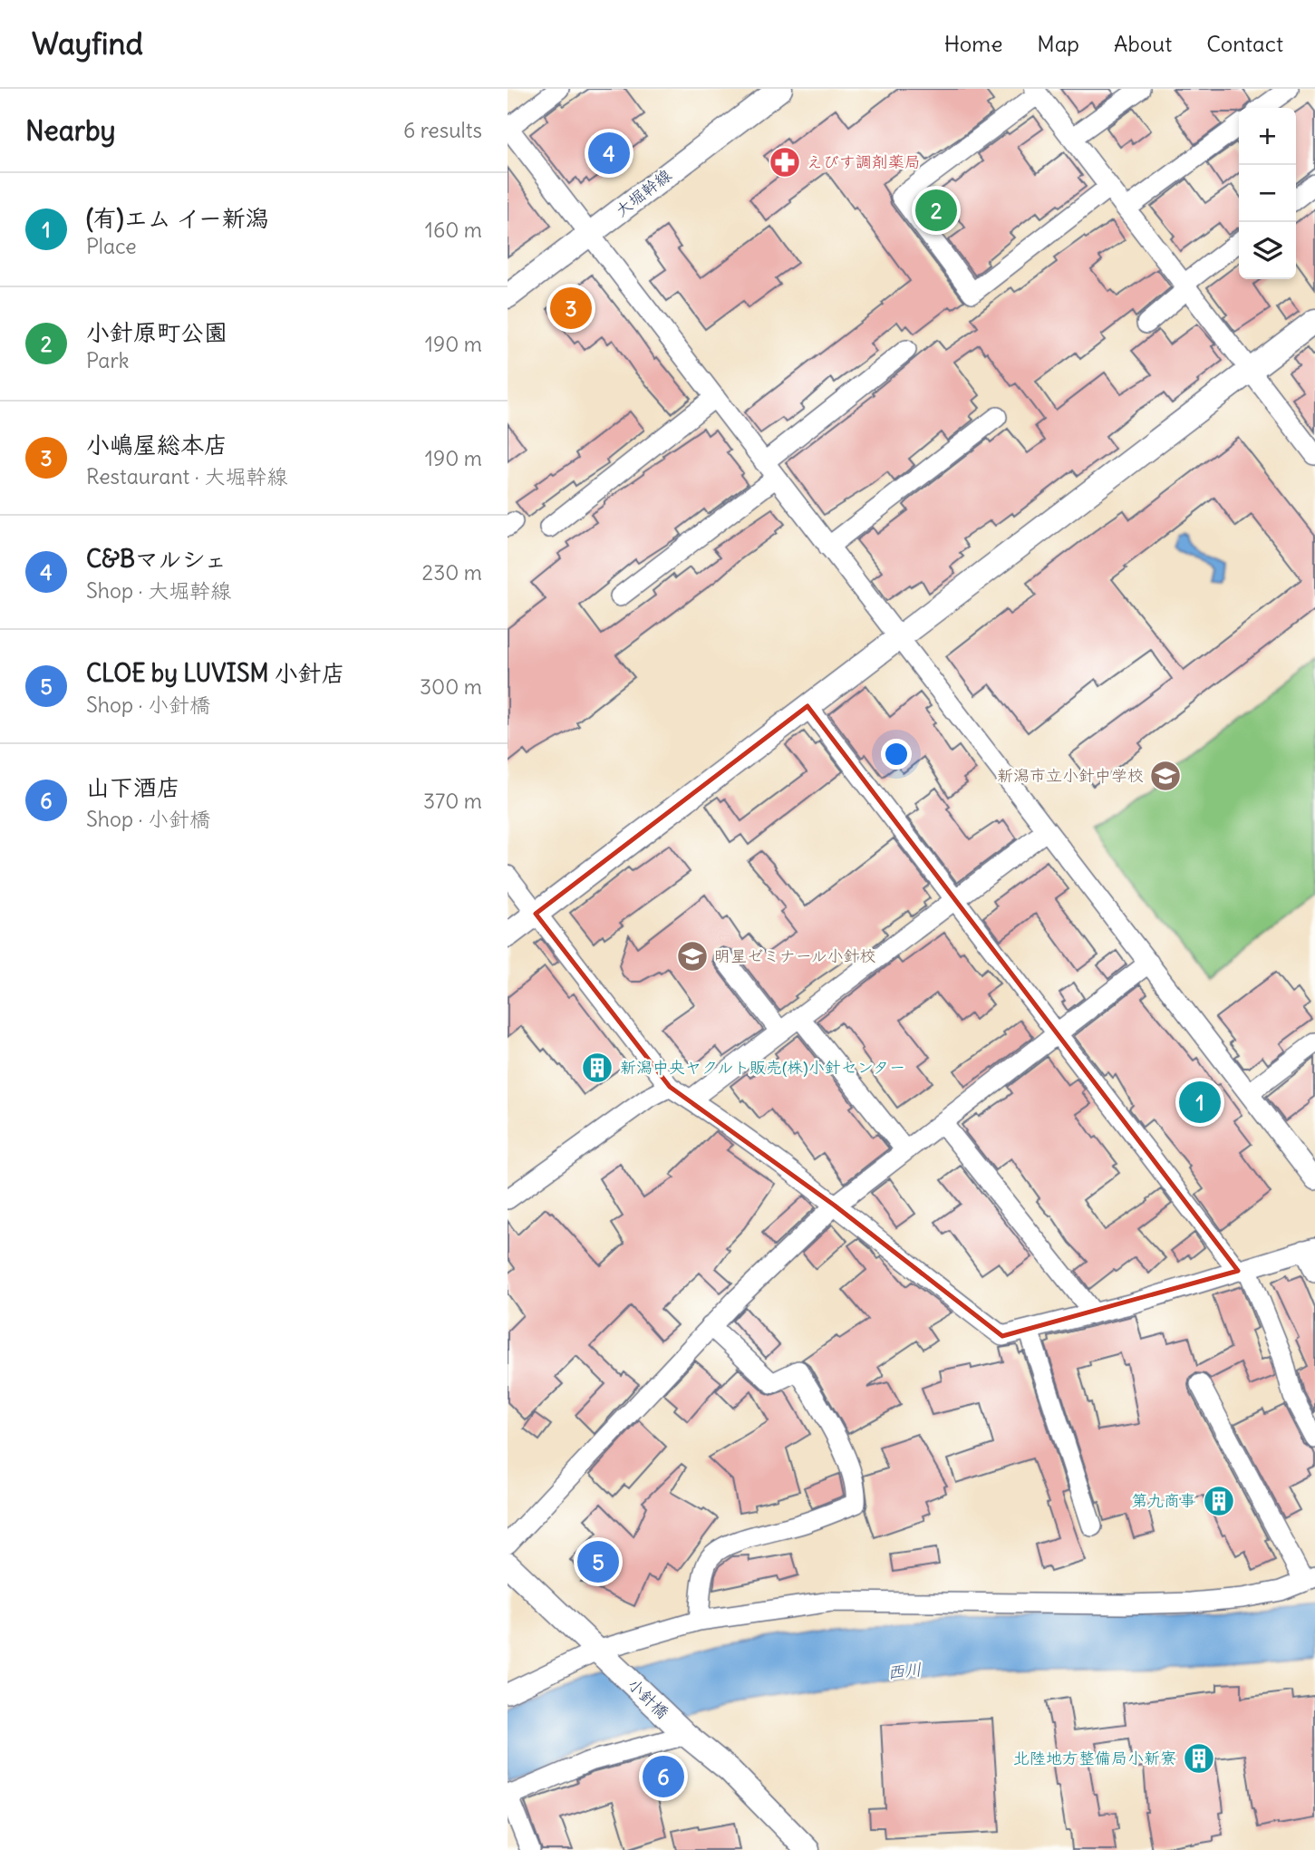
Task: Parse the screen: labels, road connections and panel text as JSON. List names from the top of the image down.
{
  "streets": {
    "street": ["大堀幹線", "小針橋"]
  },
  "water": ["西川"],
  "places": {
    "pharmacy": ["えびす調剤薬局"],
    "school or university": ["新潟市立小針中学校", "明星ゼミナール小針校"],
    "building": ["新潟中央ヤクルト販売(株)小針センター", "第九商事", "北陸地方整備局小新寮"]
  },
  "page": {
    "header": "Wayfind",
    "nav": [
      "Home",
      "Map",
      "About",
      "Contact"
    ],
    "heading": ["Nearby", "6 results"],
    "map_buttons": ["+", "−"],
    "pins": [
      "4",
      "2",
      "3",
      "1",
      "5",
      "6"
    ],
    "list": [
      {
        "mark": "1",
        "name": "(有)エム イー新潟",
        "note": "Place",
        "value": "160 m"
      },
      {
        "mark": "2",
        "name": "小針原町公園",
        "note": "Park",
        "value": "190 m"
      },
      {
        "mark": "3",
        "name": "小嶋屋総本店",
        "note": "Restaurant · 大堀幹線",
        "value": "190 m"
      },
      {
        "mark": "4",
        "name": "C&Bマルシェ",
        "note": "Shop · 大堀幹線",
        "value": "230 m"
      },
      {
        "mark": "5",
        "name": "CLOE by LUVISM 小針店",
        "note": "Shop · 小針橋",
        "value": "300 m"
      },
      {
        "mark": "6",
        "name": "山下酒店",
        "note": "Shop · 小針橋",
        "value": "370 m"
      }
    ]
  }
}
